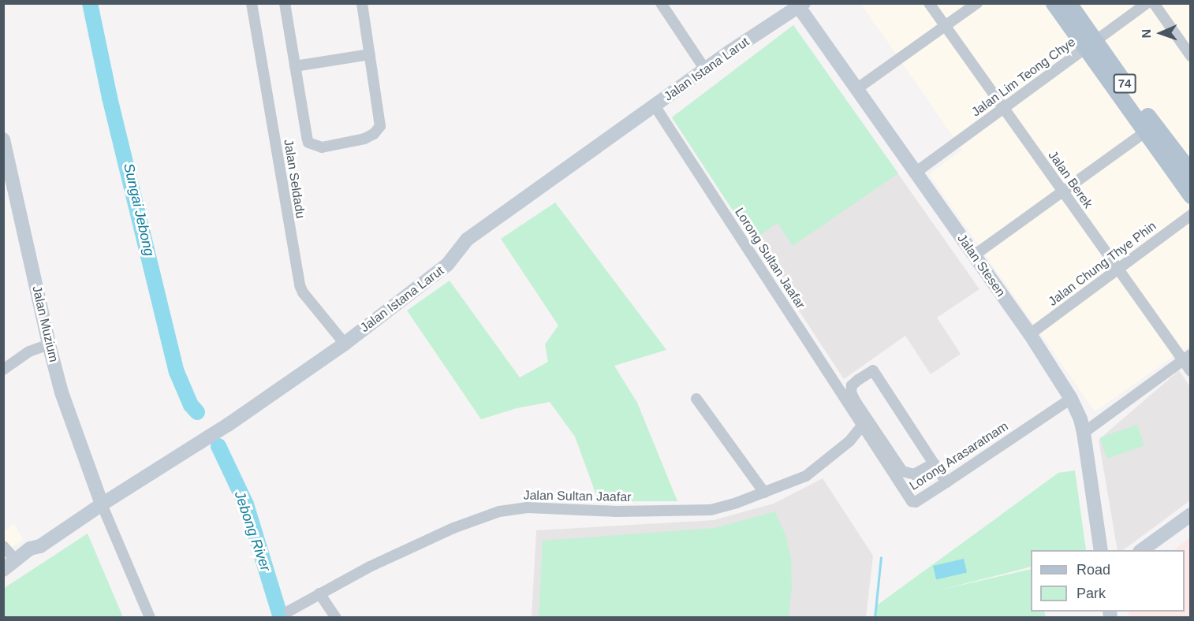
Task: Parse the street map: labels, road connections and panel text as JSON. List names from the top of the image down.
{
  "streets": {
    "main road": [
      "Jalan Istana Larut",
      "74",
      "Jalan Stesen",
      "Jalan Muzium"
    ],
    "street": [
      "Jalan Lim Teong Chye",
      "Jalan Seldadu",
      "Jalan Berek",
      "Lorong Sultan Jaafar",
      "Jalan Chung Thye Phin",
      "Lorong Arasaratnam",
      "Jalan Sultan Jaafar"
    ]
  },
  "crossings": [
    ["Jalan Istana Larut", "Jalan Seldadu"],
    ["Jalan Istana Larut", "Lorong Sultan Jaafar"],
    ["Jalan Istana Larut", "Jalan Stesen"],
    ["Jalan Istana Larut", "Jalan Muzium"],
    ["Jalan Lim Teong Chye", "74"],
    ["Jalan Lim Teong Chye", "Jalan Berek"],
    ["Jalan Lim Teong Chye", "Jalan Stesen"],
    ["Jalan Berek", "Jalan Chung Thye Phin"],
    ["Lorong Sultan Jaafar", "Lorong Arasaratnam"],
    ["Lorong Sultan Jaafar", "Jalan Sultan Jaafar"],
    ["Jalan Chung Thye Phin", "Jalan Stesen"],
    ["Jalan Stesen", "Lorong Arasaratnam"],
    ["Lorong Arasaratnam", "Jalan Sultan Jaafar"]
  ],
  "water": ["Sungai Jebong", "Jebong River"],
  "legend": ["Road", "Park"],
  "north": "left"
}
